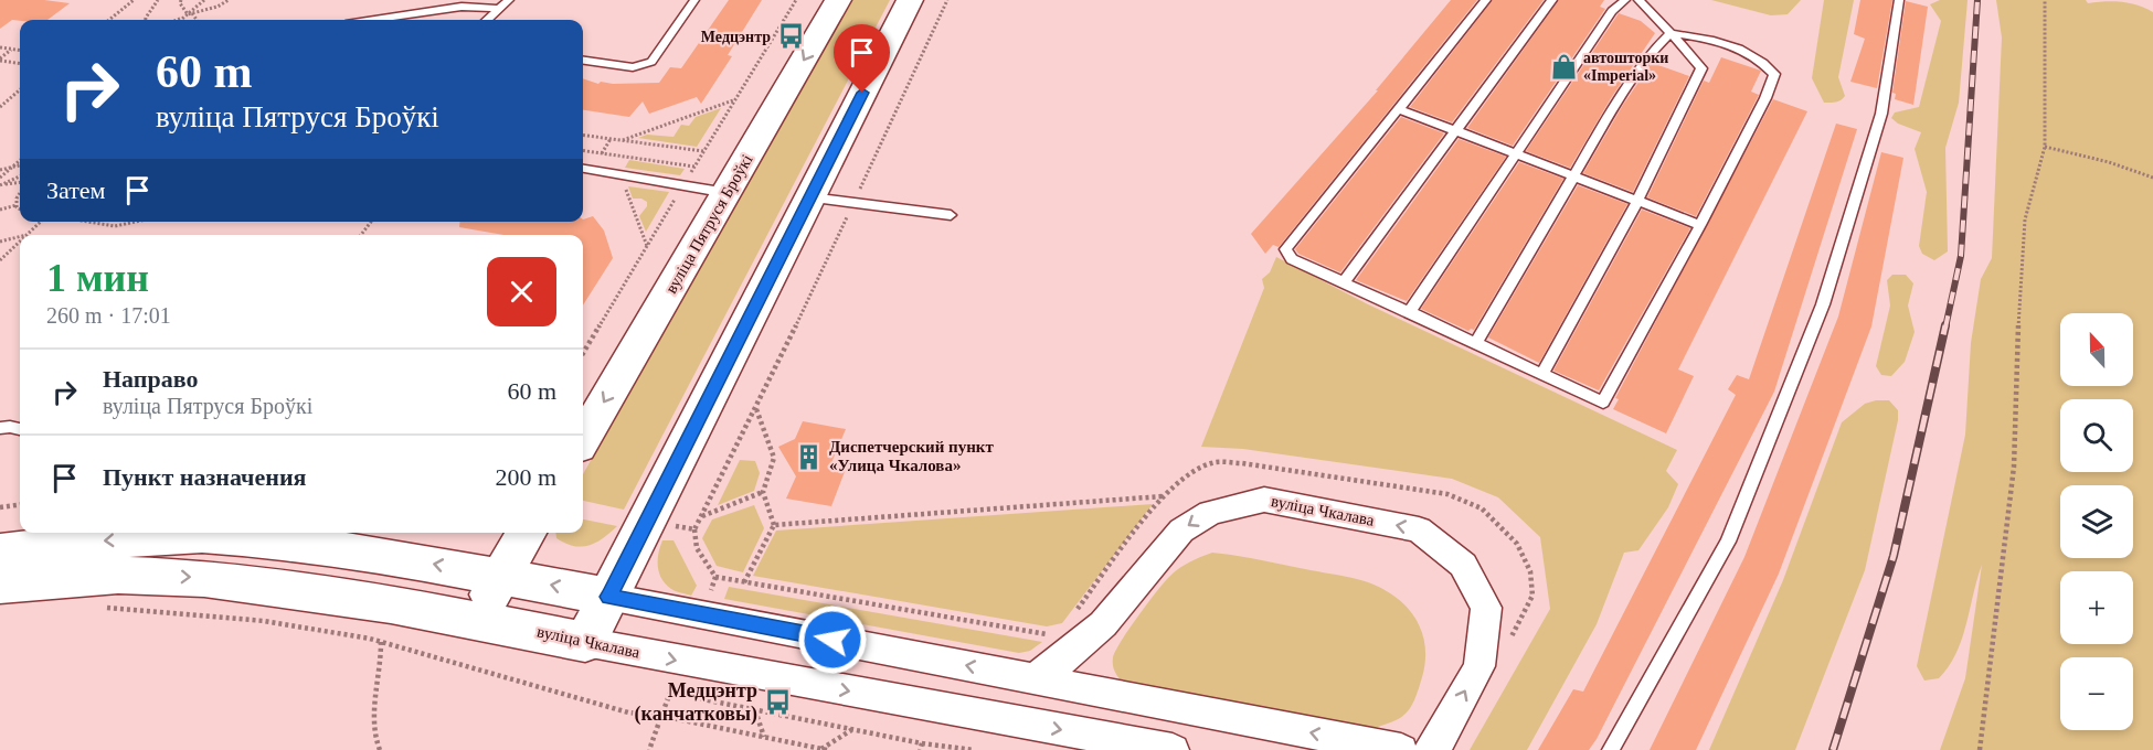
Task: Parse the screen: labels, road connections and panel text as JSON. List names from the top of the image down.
{
  "streets": {
    "main road": ["вуліца Пятруся Броўкі", "вуліца Чкалава"]
  },
  "places": {
    "bus stop": ["Медцэнтр", "Медцэнтр (канчатковы)"],
    "shop": ["автошторки «Imperial»"],
    "building": ["Диспетчерский пункт «Улица Чкалова»"]
  },
  "north": "top",
  "page": {
    "turn": ["60 m", "вуліца Пятруся Броўкі"],
    "then": "Затем",
    "heading": ["1 мин", "260 m · 17:01"],
    "map_buttons": ["+", "−"],
    "list": [
      {
        "name": "Направо",
        "note": "вуліца Пятруся Броўкі",
        "value": "60 m"
      },
      {
        "name": "Пункт назначения",
        "value": "200 m"
      }
    ]
  }
}
